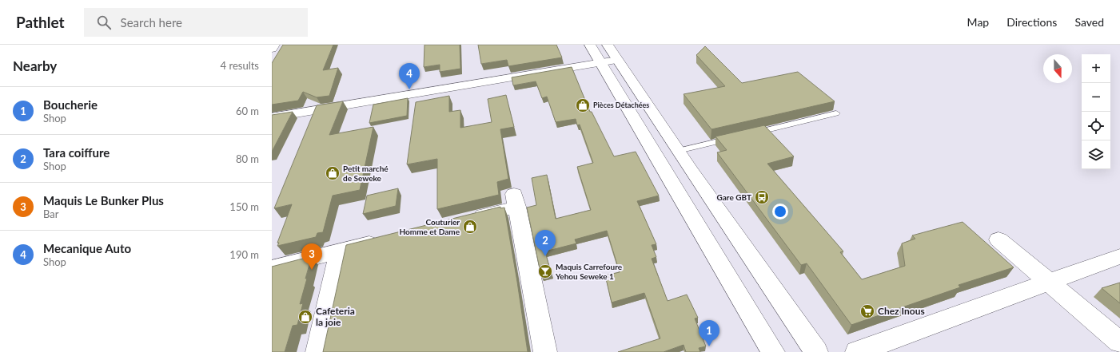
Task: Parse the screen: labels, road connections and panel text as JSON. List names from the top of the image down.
{
  "places": {
    "shop": [
      "Pièces Détachées",
      "Petit marché de Seweke",
      "Couturier Homme et Dame",
      "Cafeteria la joie"
    ],
    "bus stop": ["Gare GBT"],
    "bar": ["Maquis Carrefoure Yehou Seweke 1"],
    "supermarket": ["Chez Inous"]
  },
  "north": "bottom",
  "page": {
    "header": "Pathlet",
    "search": "Search here",
    "nav": ["Map", "Directions", "Saved"],
    "heading": ["Nearby", "4 results"],
    "map_buttons": ["+", "−"],
    "pins": [
      "4",
      "2",
      "3",
      "1"
    ],
    "list": [
      {
        "mark": "1",
        "name": "Boucherie",
        "note": "Shop",
        "value": "60 m"
      },
      {
        "mark": "2",
        "name": "Tara coiffure",
        "note": "Shop",
        "value": "80 m"
      },
      {
        "mark": "3",
        "name": "Maquis Le Bunker Plus",
        "note": "Bar",
        "value": "150 m"
      },
      {
        "mark": "4",
        "name": "Mecanique Auto",
        "note": "Shop",
        "value": "190 m"
      }
    ]
  }
}
